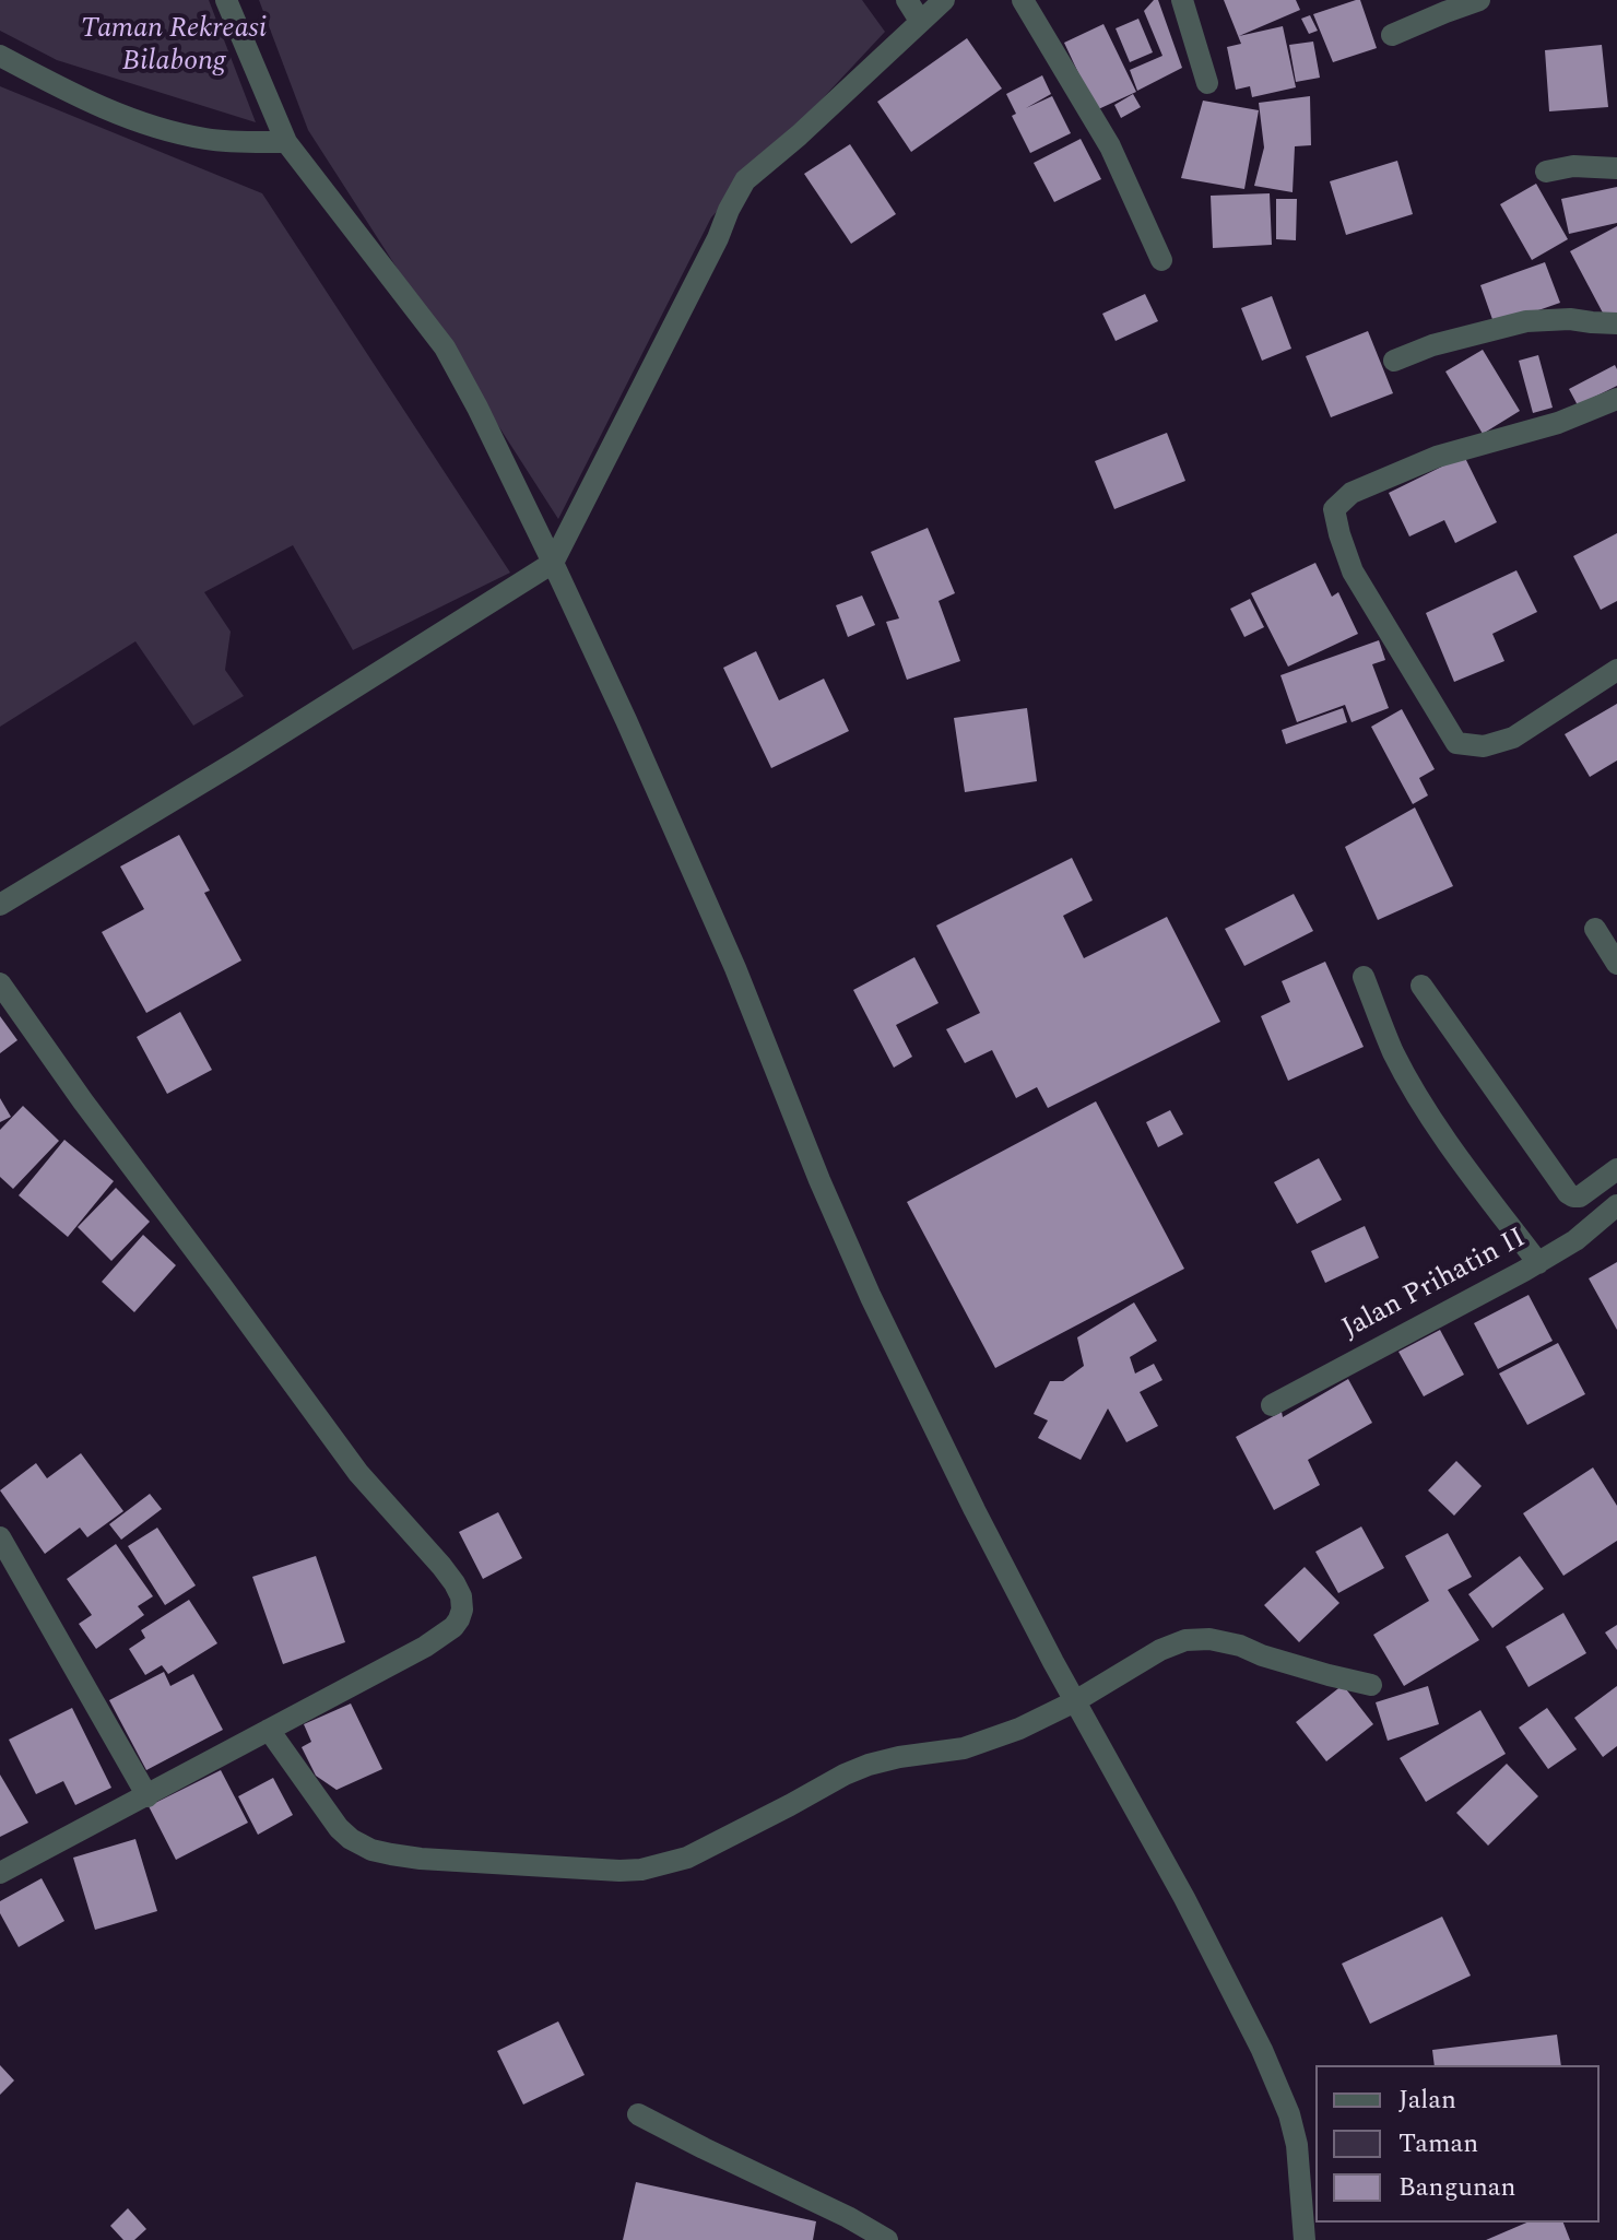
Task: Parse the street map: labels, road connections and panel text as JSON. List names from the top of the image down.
{
  "streets": {
    "street": ["Jalan Prihatin II"]
  },
  "parks": ["Taman Rekreasi Bilabong"],
  "legend": ["Jalan", "Taman", "Bangunan"]
}
